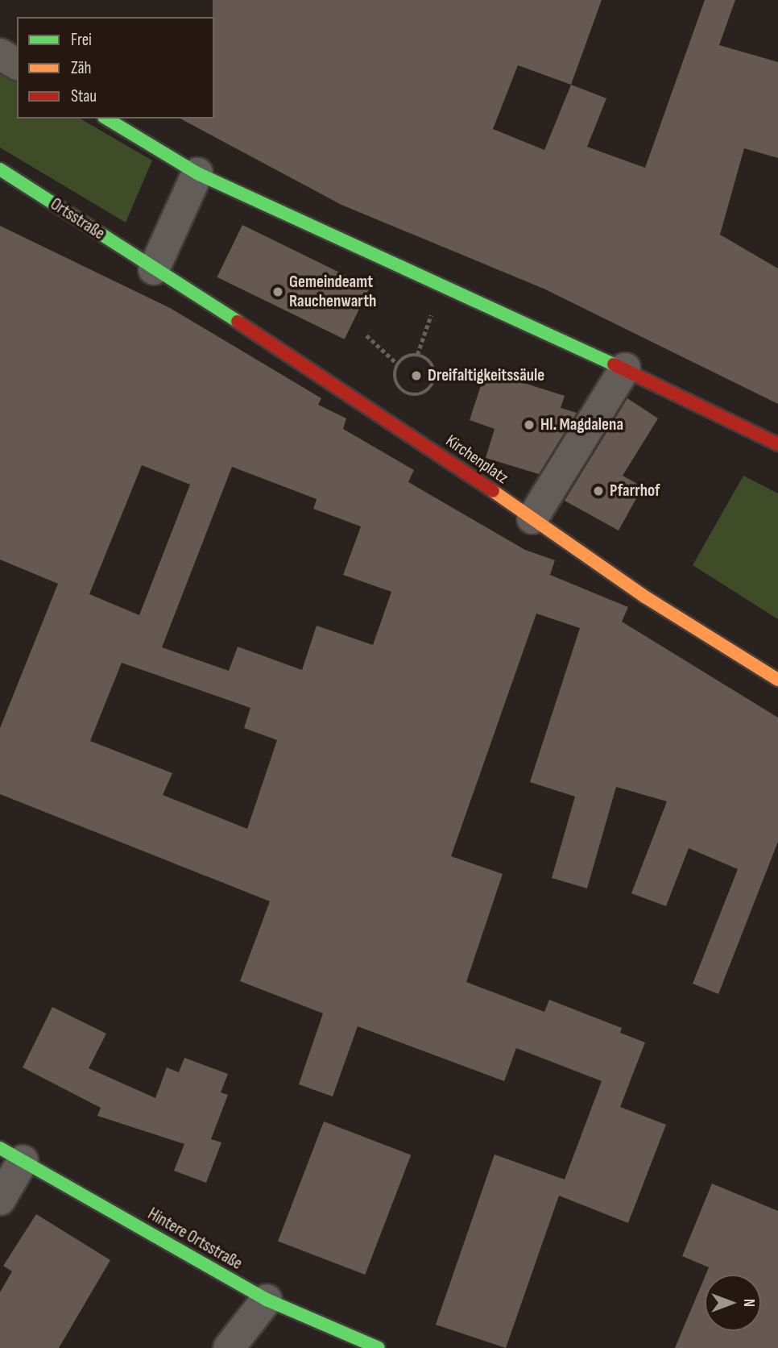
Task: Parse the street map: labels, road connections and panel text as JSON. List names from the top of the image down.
{
  "streets": {
    "street": ["Ortsstraße", "Kirchenplatz", "Hintere Ortsstraße"]
  },
  "crossings": [
    ["Ortsstraße", "Kirchenplatz"]
  ],
  "places": [
    "Gemeindeamt Rauchenwarth",
    "Dreifaltigkeitssäule",
    "Hl. Magdalena",
    "Pfarrhof"
  ],
  "legend": ["Frei", "Zäh", "Stau"],
  "north": "right"
}
